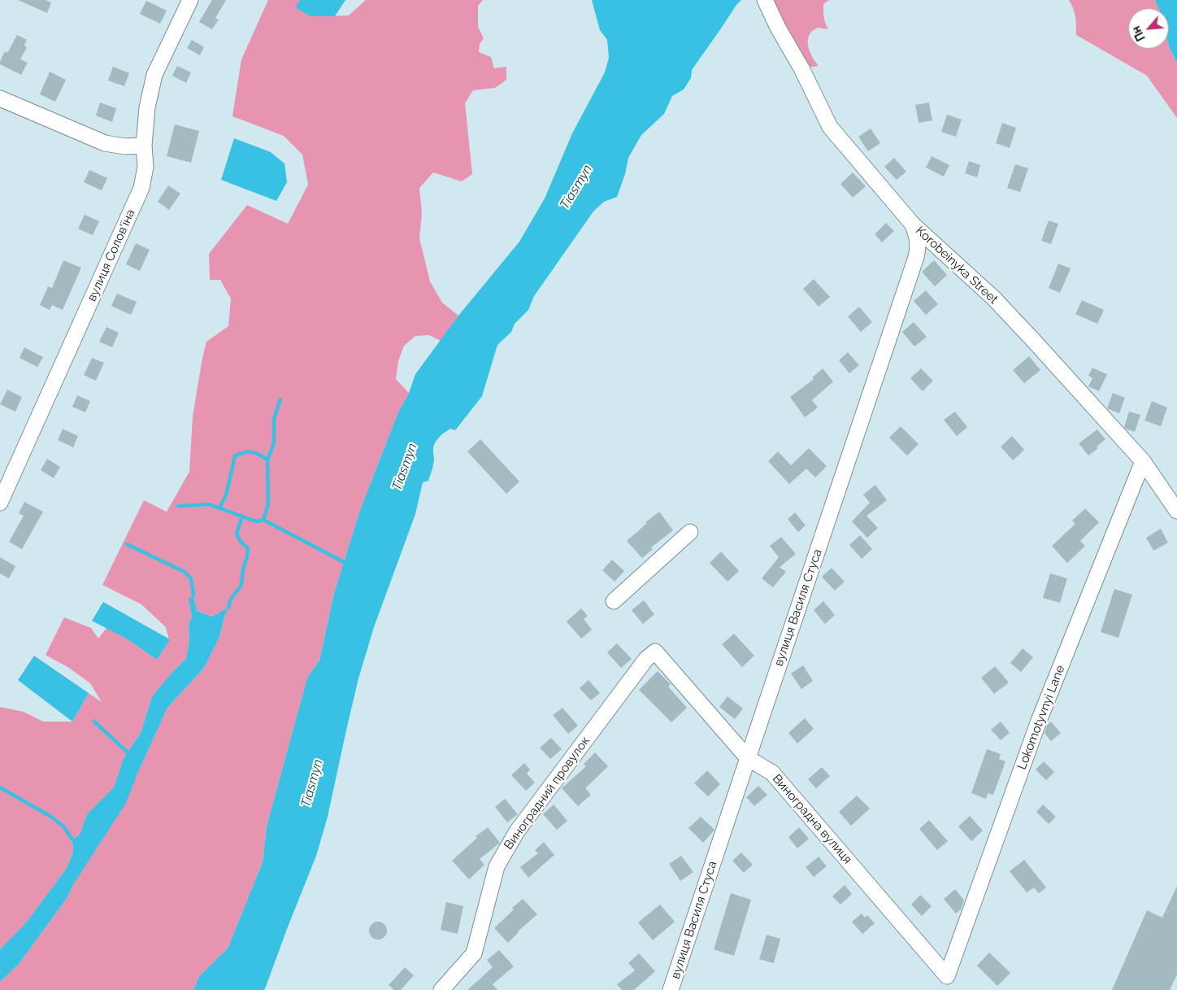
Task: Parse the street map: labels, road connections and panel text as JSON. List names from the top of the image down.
{
  "streets": {
    "street": [
      "вулиця Солов'їна",
      "Korobeinyka Street",
      "вулиця Василя Стуса",
      "Lokomotyvnyi Lane",
      "Виноградний провулок",
      "Виноградна вулиця"
    ]
  },
  "crossings": [
    ["Korobeinyka Street", "вулиця Василя Стуса"],
    ["Korobeinyka Street", "Lokomotyvnyi Lane"],
    ["вулиця Василя Стуса", "Виноградна вулиця"],
    ["Lokomotyvnyi Lane", "Виноградна вулиця"],
    ["Виноградний провулок", "Виноградна вулиця"]
  ],
  "water": ["Tiasmyn"],
  "north": "bottom left"
}
